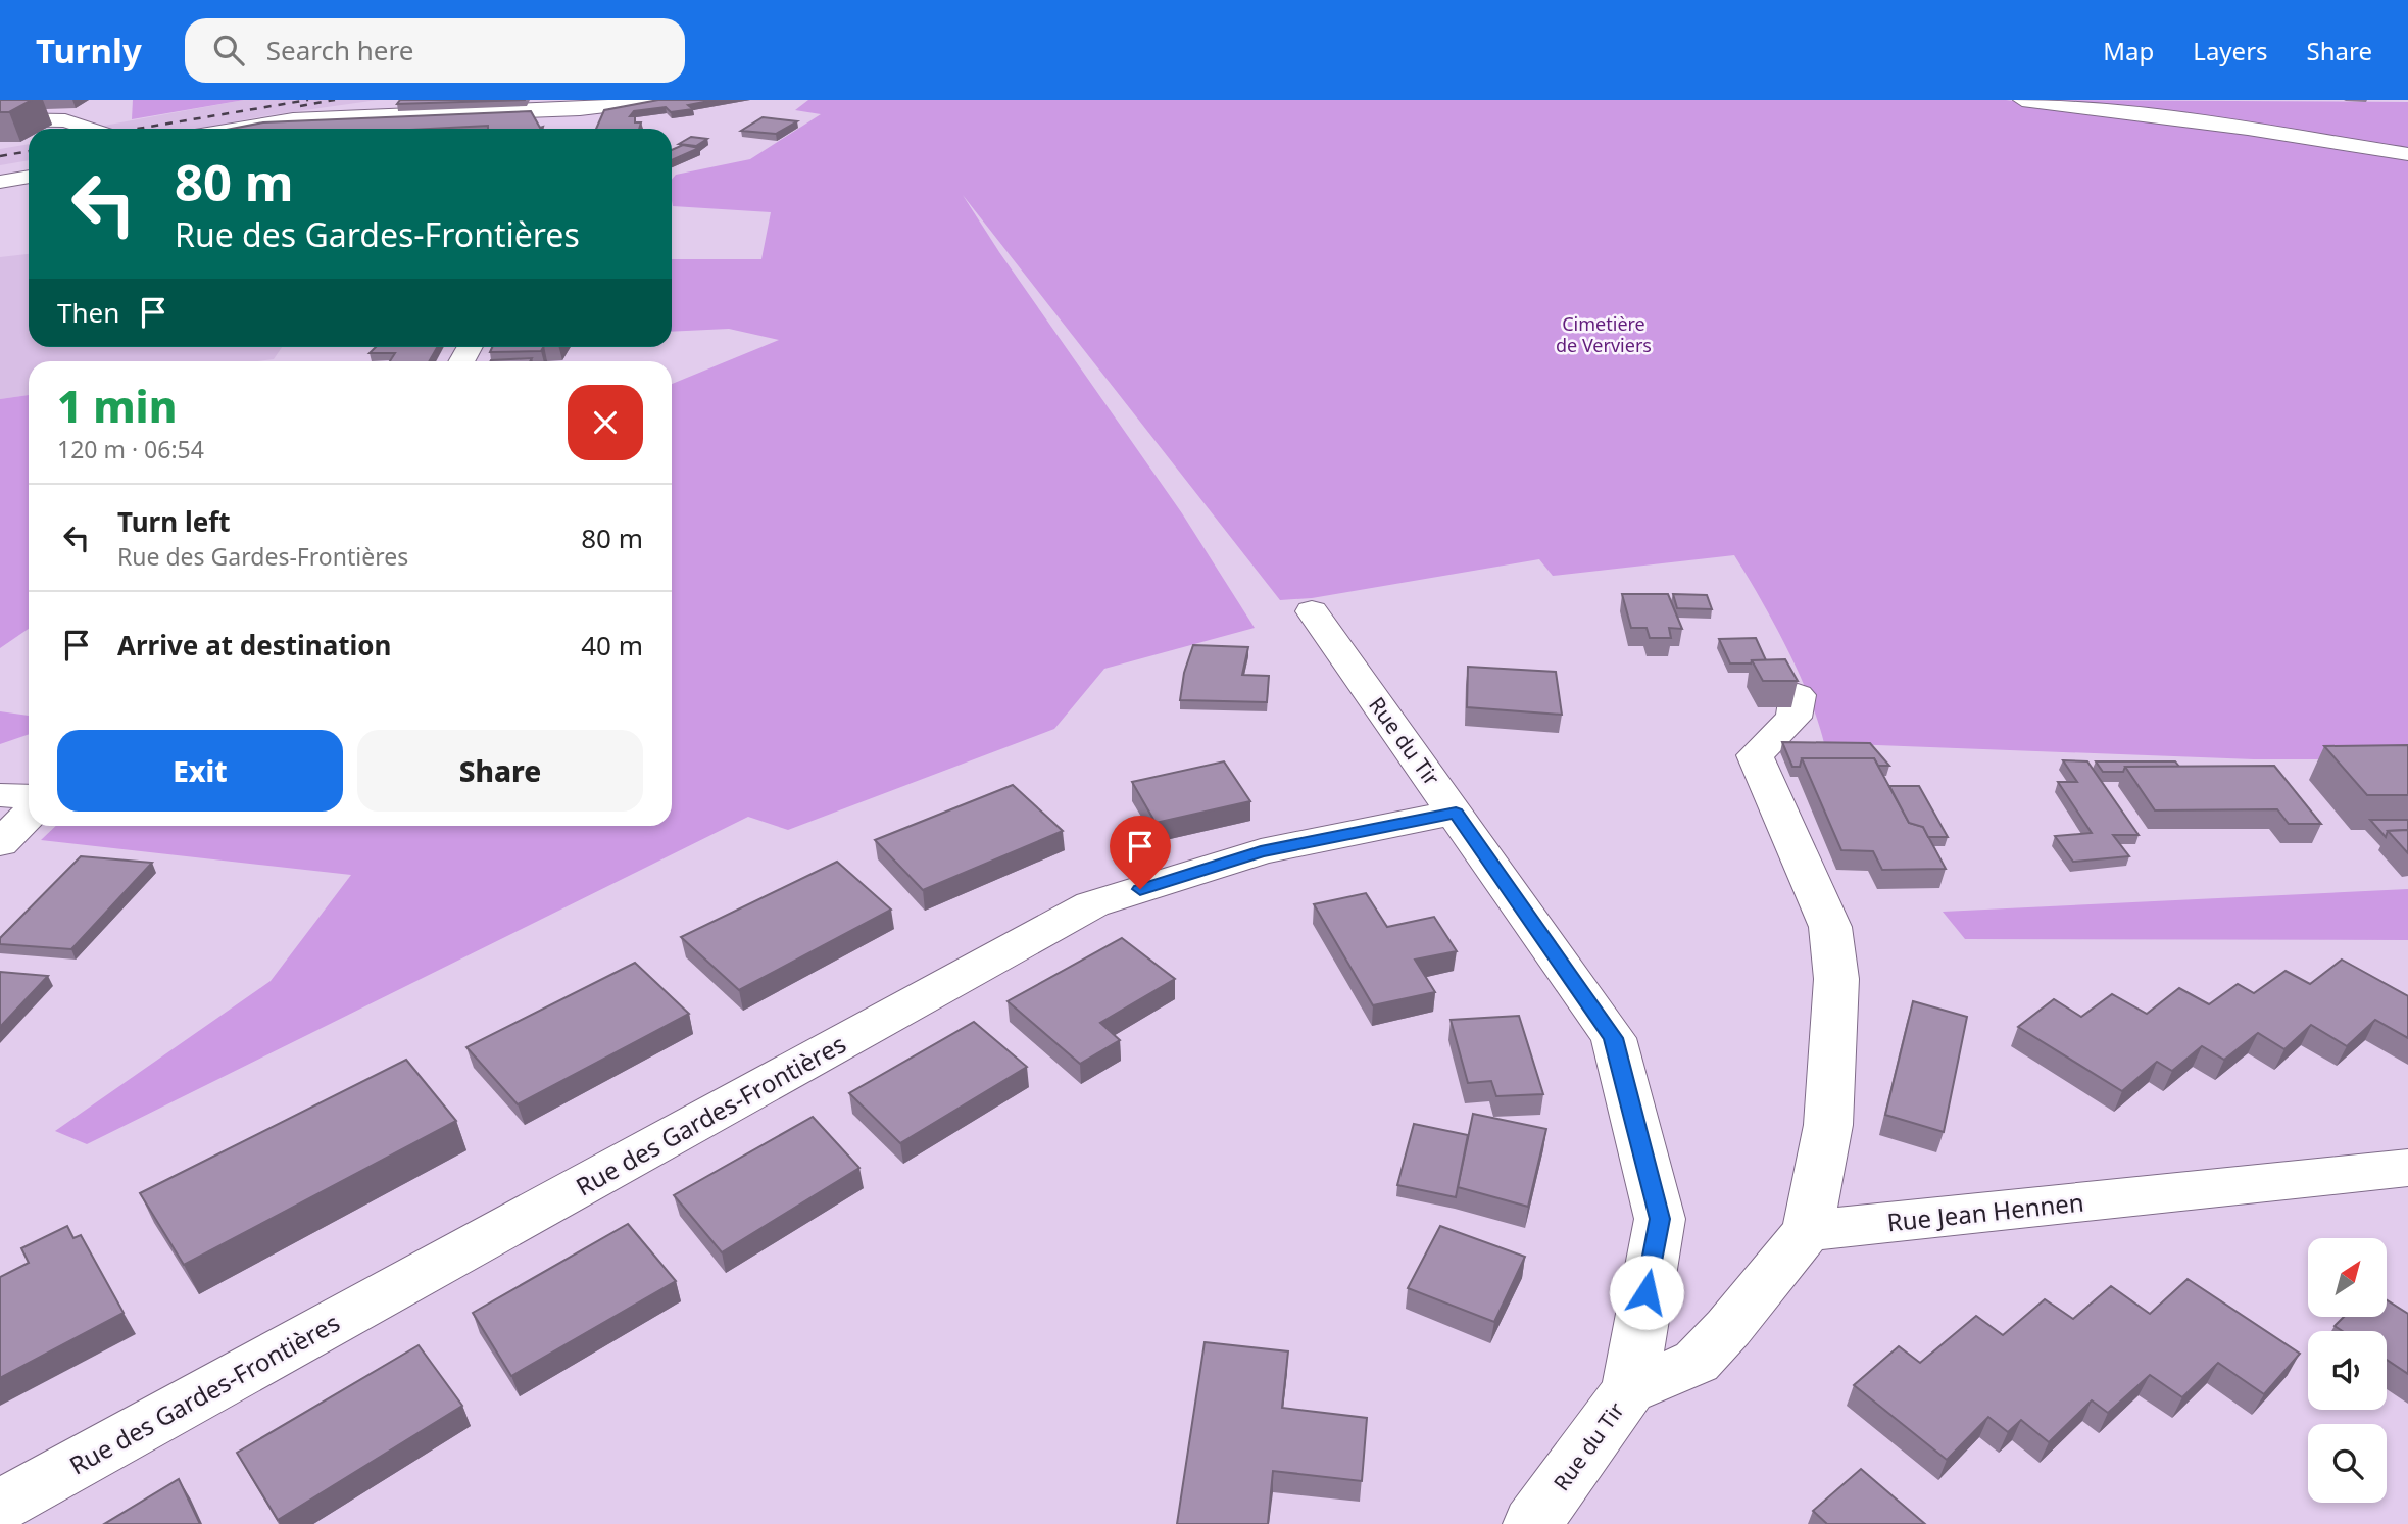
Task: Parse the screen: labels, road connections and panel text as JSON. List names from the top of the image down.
{
  "streets": {
    "street": ["Rue du Tir", "Rue des Gardes-Frontières", "Rue Jean Hennen"]
  },
  "crossings": [
    ["Rue du Tir", "Rue des Gardes-Frontières"]
  ],
  "parks": ["Cimetière de Verviers"],
  "north": "top right",
  "page": {
    "header": "Turnly",
    "search": "Search here",
    "nav": ["Map", "Layers", "Share"],
    "turn": ["80 m", "Rue des Gardes-Frontières"],
    "then": "Then",
    "heading": ["1 min", "120 m · 06:54"],
    "list": [
      {
        "name": "Turn left",
        "note": "Rue des Gardes-Frontières",
        "value": "80 m"
      },
      {
        "name": "Arrive at destination",
        "value": "40 m"
      }
    ],
    "buttons": ["Exit", "Share"]
  }
}
